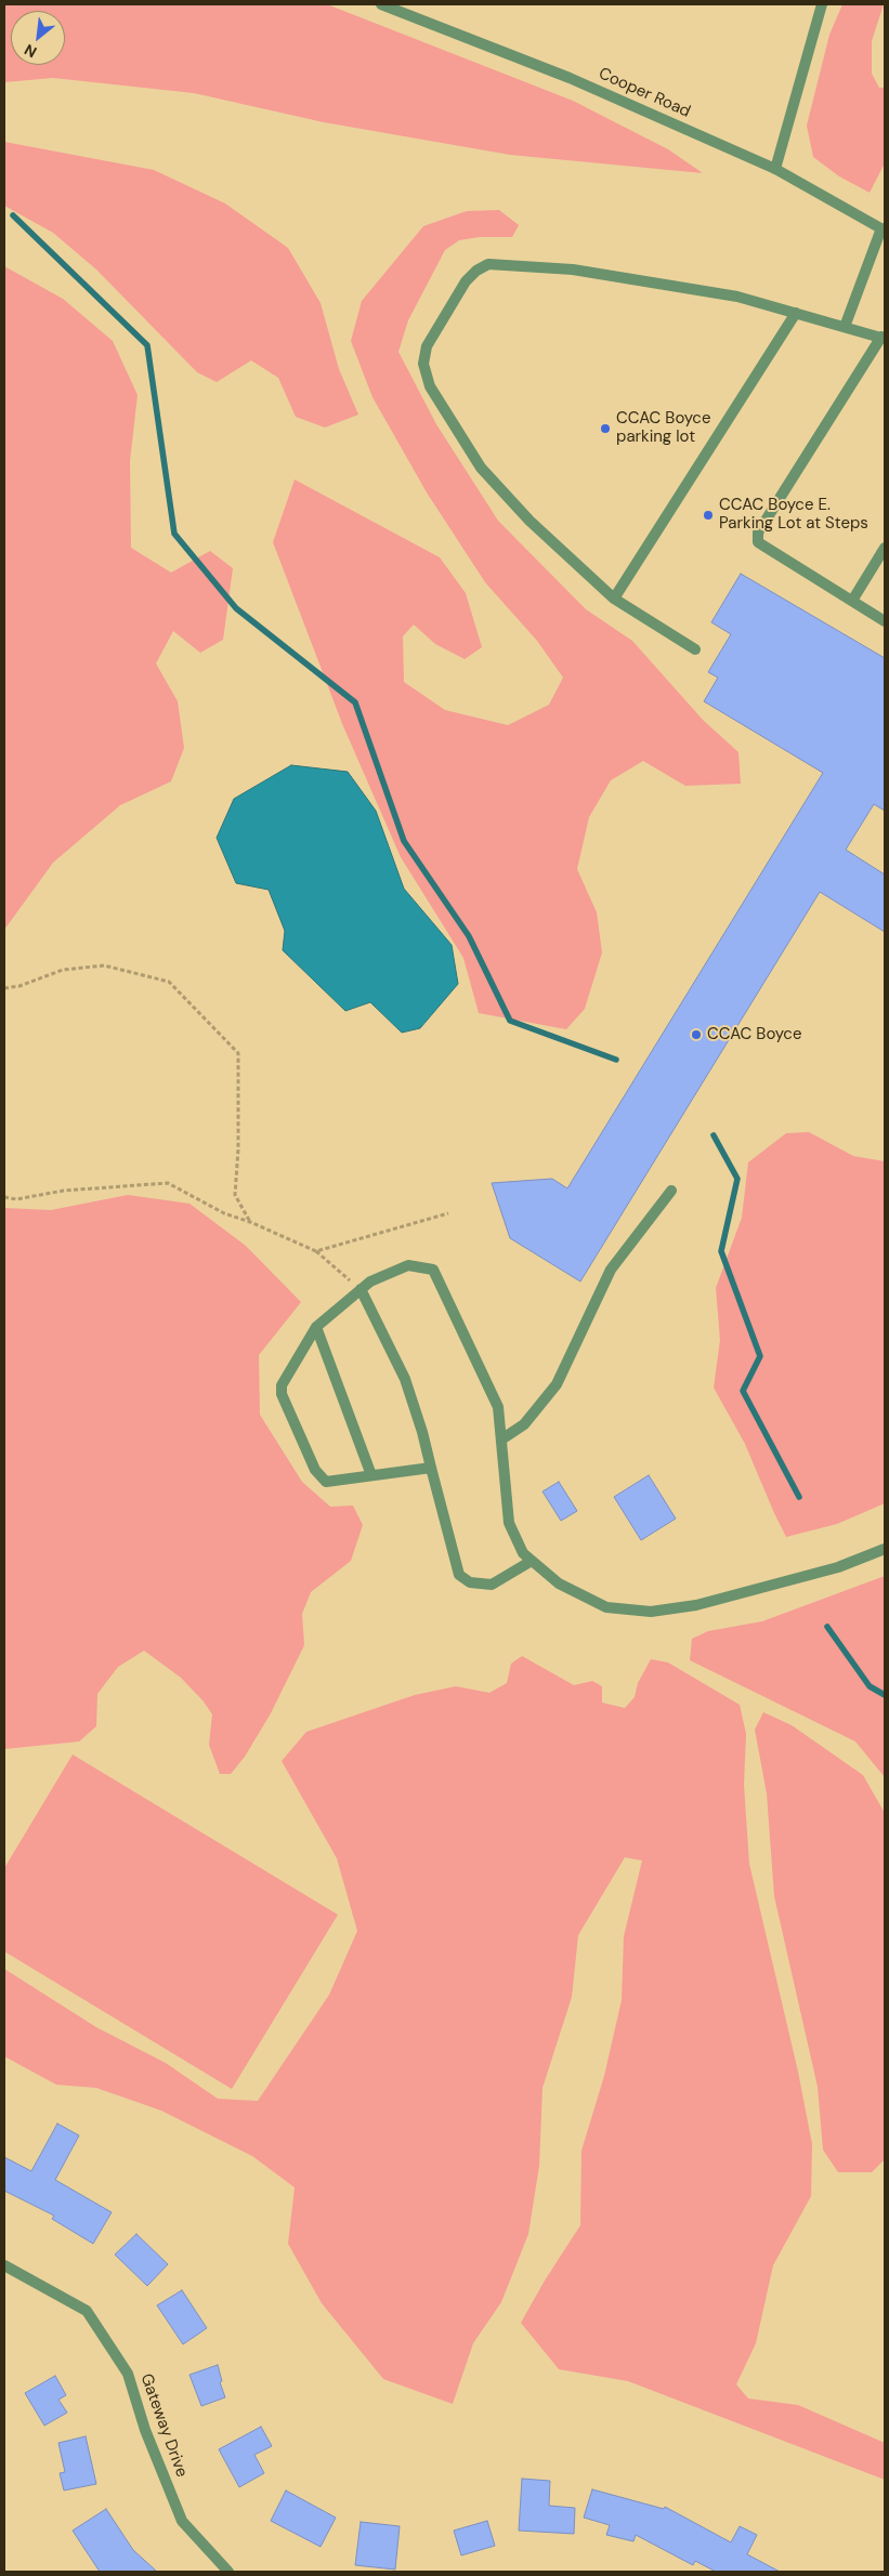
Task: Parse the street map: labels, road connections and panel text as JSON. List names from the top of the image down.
{
  "streets": {
    "street": ["Cooper Road", "Gateway Drive"]
  },
  "places": ["CCAC Boyce parking lot", "CCAC Boyce E. Parking Lot at Steps", "CCAC Boyce"],
  "north": "bottom left"
}
